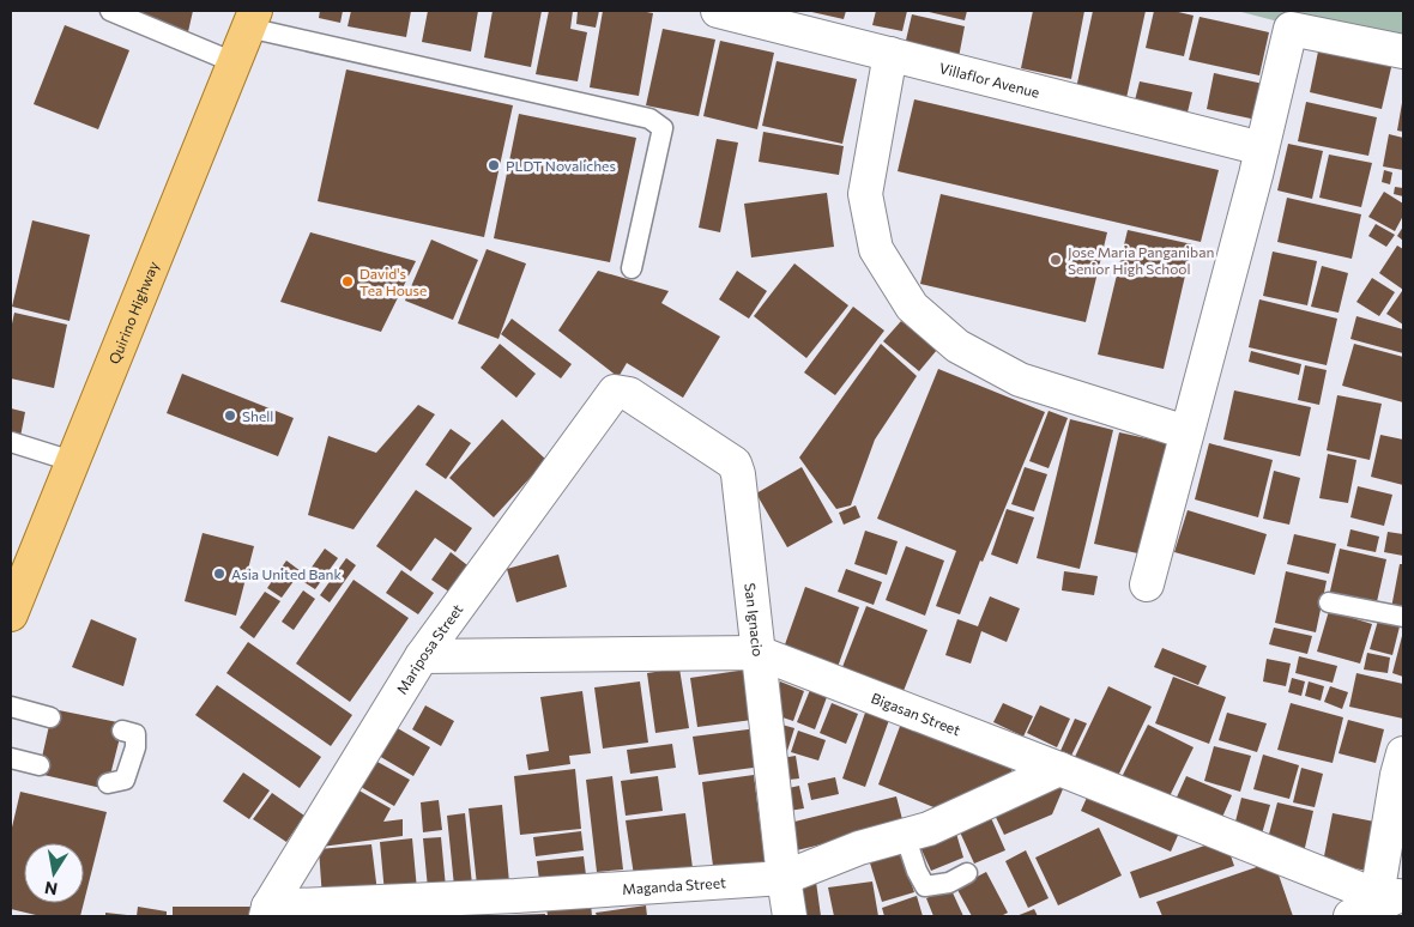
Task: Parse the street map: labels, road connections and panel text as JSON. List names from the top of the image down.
{
  "streets": {
    "main road": ["Quirino Highway"],
    "street": [
      "Villaflor Avenue",
      "San Ignacio",
      "Mariposa Street",
      "Bigasan Street",
      "Maganda Street"
    ]
  },
  "crossings": [
    ["San Ignacio", "Mariposa Street"],
    ["San Ignacio", "Bigasan Street"],
    ["San Ignacio", "Maganda Street"],
    ["Mariposa Street", "Bigasan Street"],
    ["Mariposa Street", "Maganda Street"],
    ["Bigasan Street", "Maganda Street"]
  ],
  "places": [
    "PLDT Novaliches",
    "Jose Maria Panganiban Senior High School",
    "David's Tea House",
    "Shell",
    "Asia United Bank"
  ],
  "north": "bottom"
}
